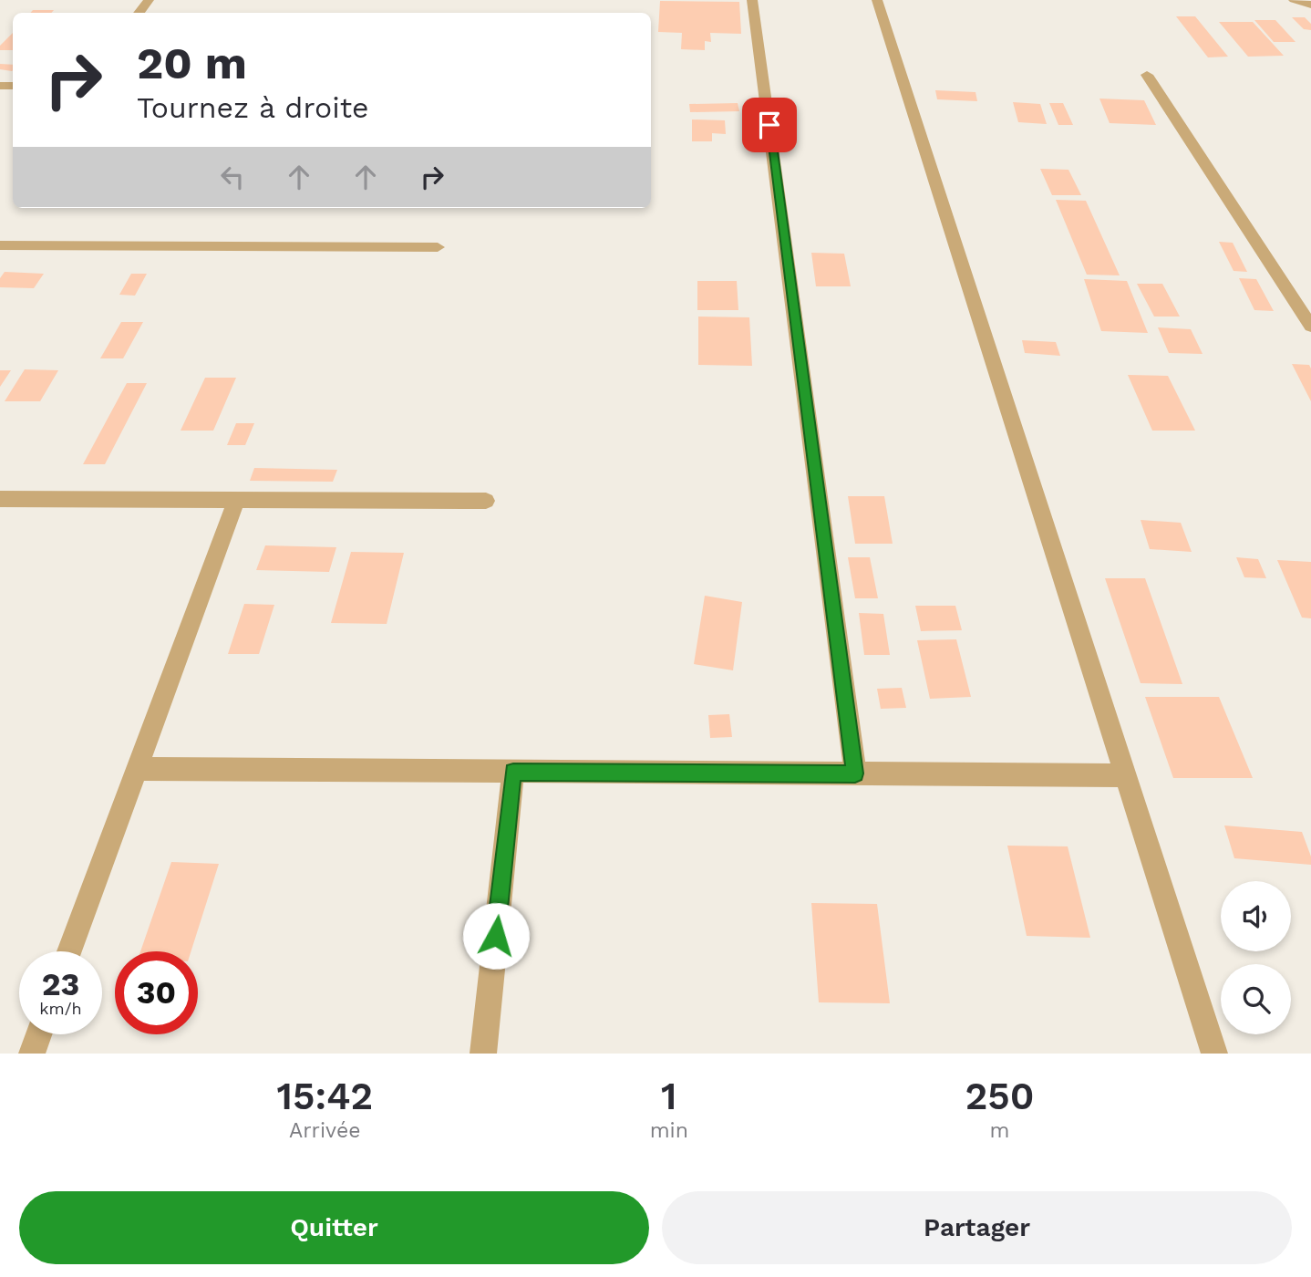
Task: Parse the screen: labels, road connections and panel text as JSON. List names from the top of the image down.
{
  "page": {
    "turn": ["20 m", "Tournez à droite"],
    "speed": "23 km/h",
    "limit": "30",
    "eta": [
      "15:42",
      "Arrivée",
      "1",
      "min",
      "250",
      "m"
    ],
    "buttons": ["Quitter", "Partager"]
  }
}
